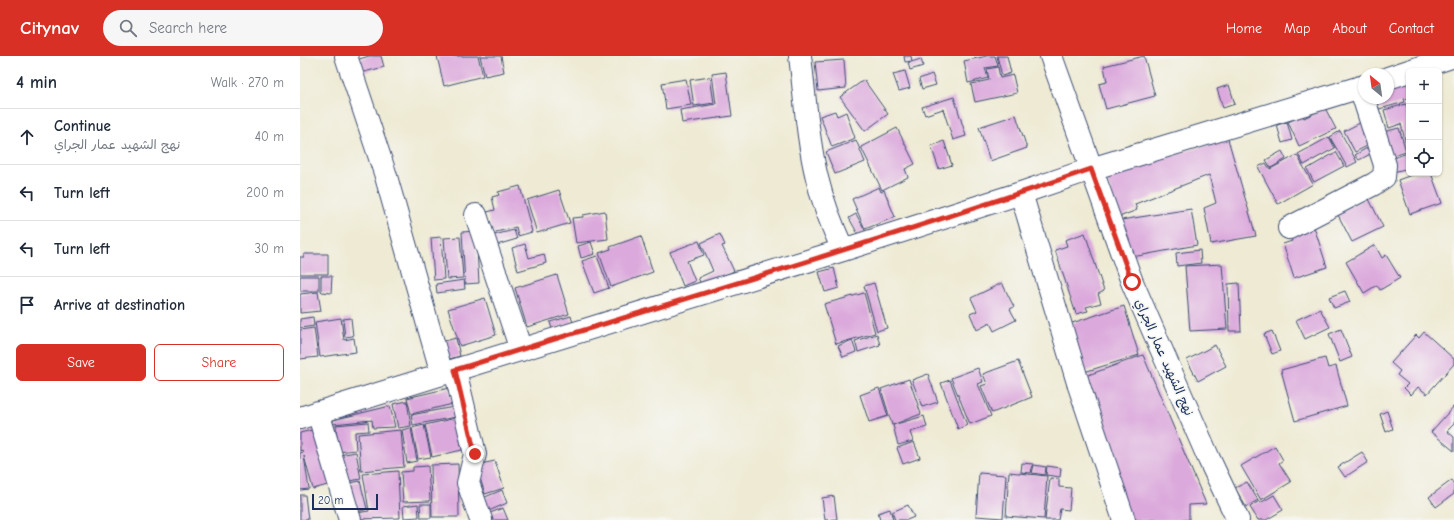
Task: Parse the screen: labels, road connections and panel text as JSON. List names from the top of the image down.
{
  "streets": {
    "street": ["نهج الشهيد عمار الجراي"]
  },
  "scale_bar": "20 m",
  "north": "top left",
  "page": {
    "header": "Citynav",
    "search": "Search here",
    "nav": [
      "Home",
      "Map",
      "About",
      "Contact"
    ],
    "heading": ["4 min", "Walk · 270 m"],
    "map_buttons": ["+", "−"],
    "list": [
      ["Continue", "نهج الشهيد عمار الجراي", "40 m"],
      ["Turn left", "200 m"],
      ["Turn left", "30 m"],
      "Arrive at destination"
    ],
    "buttons": ["Save", "Share"],
    "scale": "20 m"
  }
}
